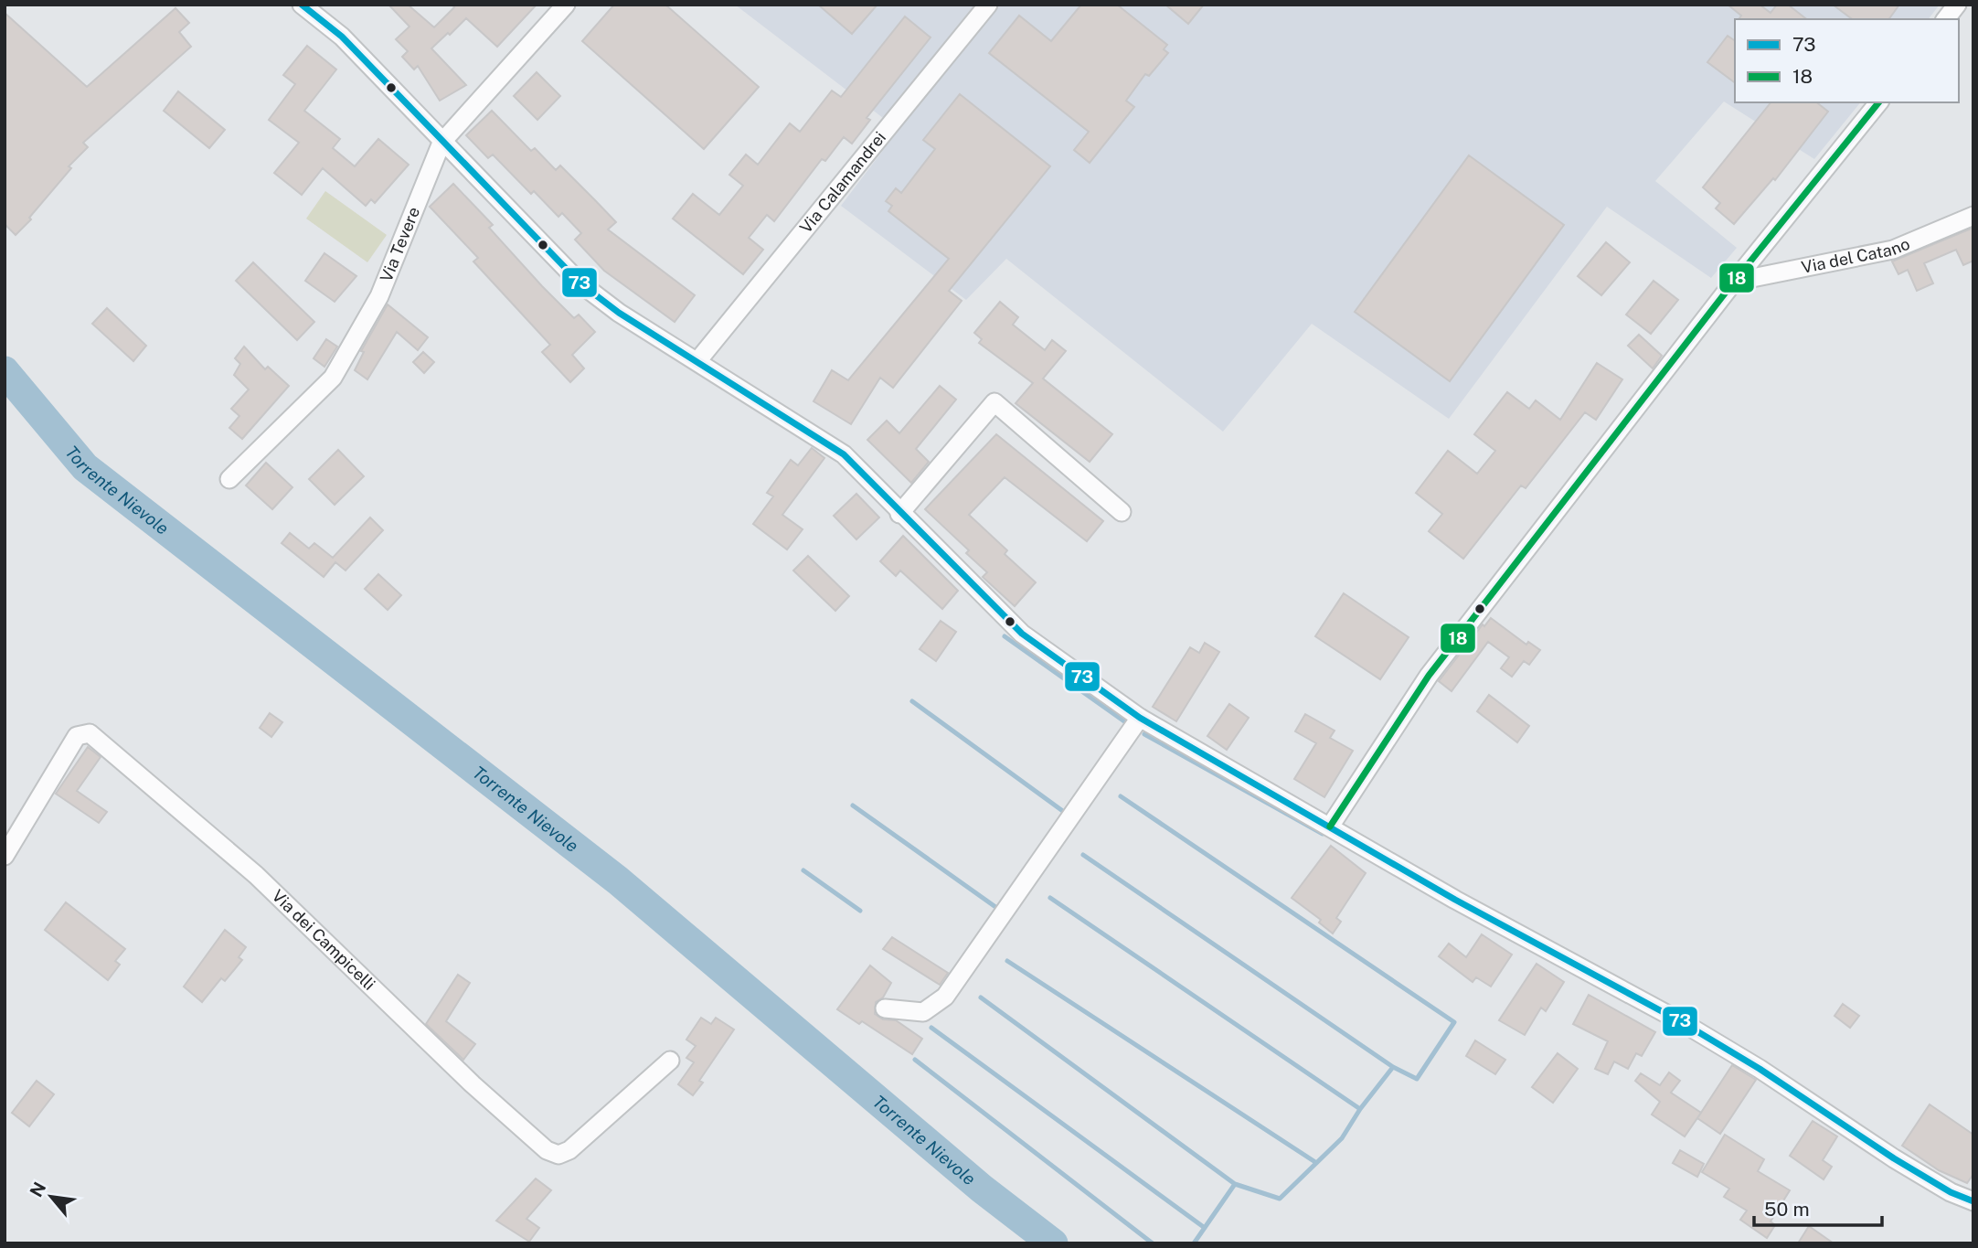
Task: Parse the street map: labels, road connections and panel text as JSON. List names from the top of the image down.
{
  "streets": {
    "street": [
      "Via Calamandrei",
      "Via Tevere",
      "Via del Catano",
      "Via dei Campicelli"
    ]
  },
  "water": ["Torrente Nievole"],
  "lines": ["transit line 73", "transit line 18"],
  "legend": ["73", "18"],
  "scale_bar": "50 m",
  "north": "top left"
}
